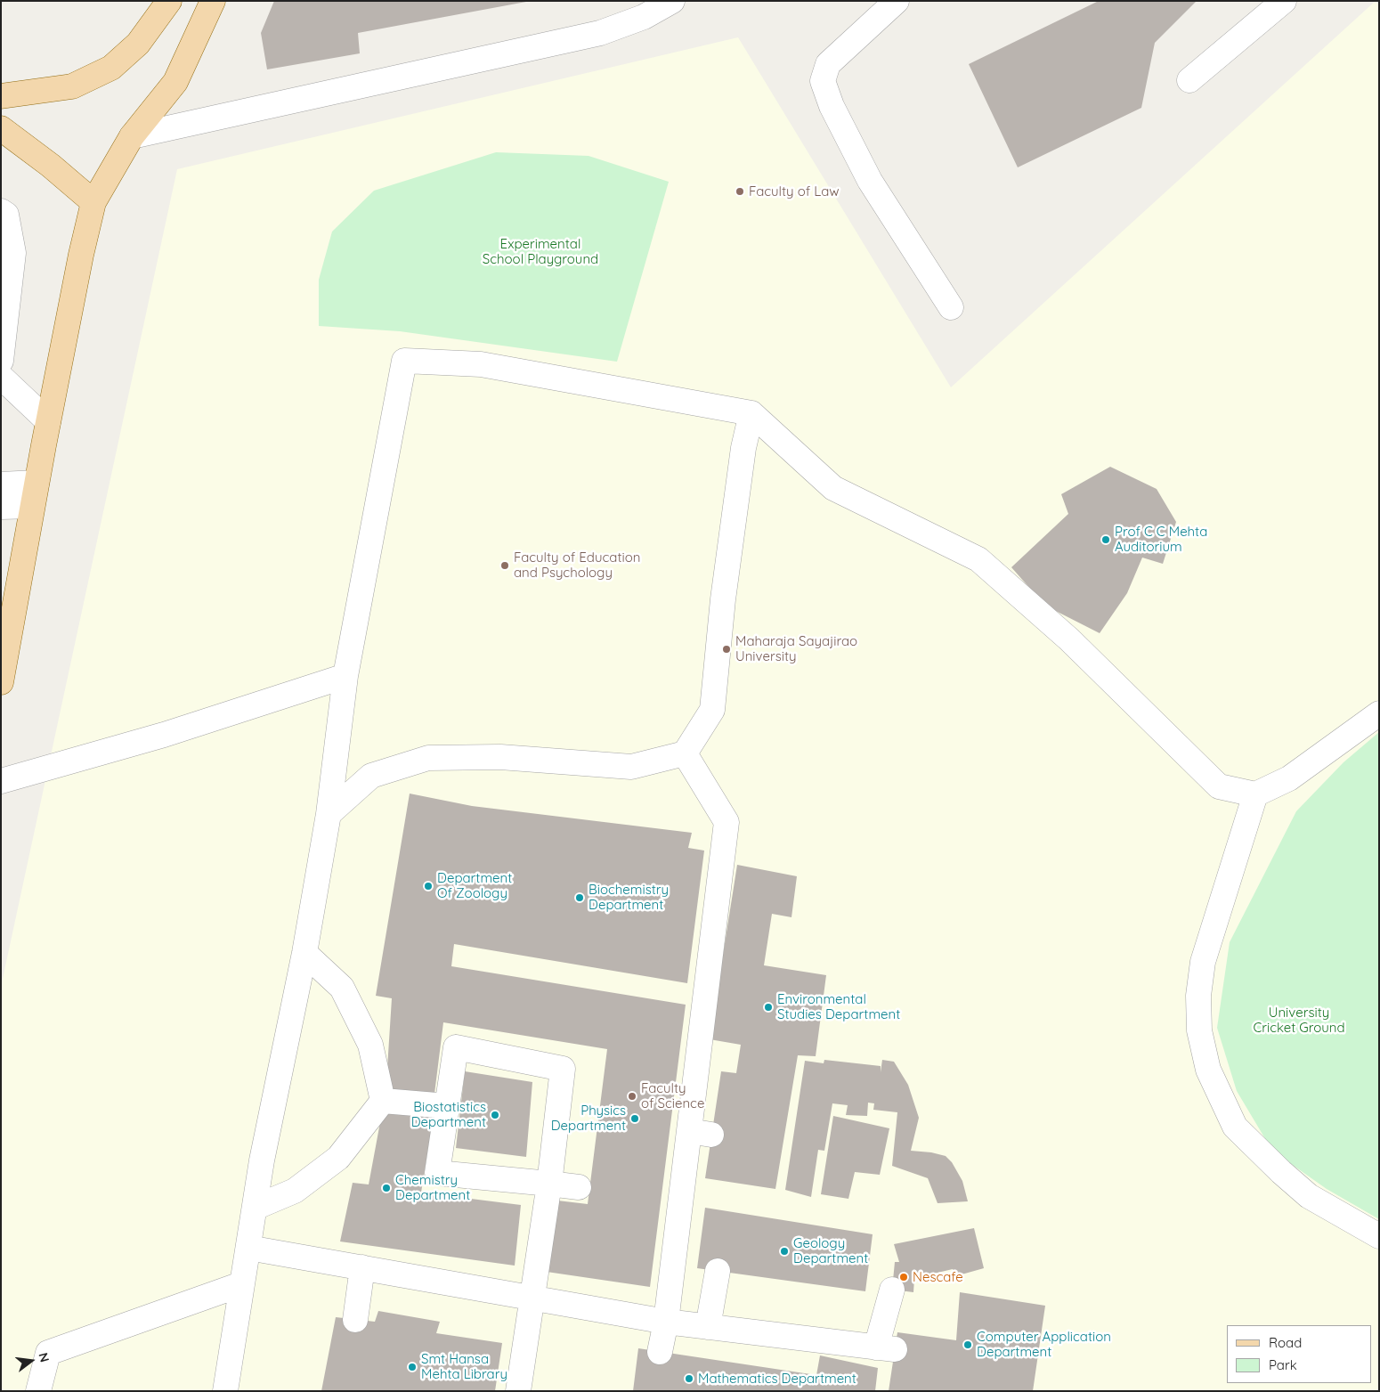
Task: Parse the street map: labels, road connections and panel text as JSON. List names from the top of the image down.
{
  "parks": ["Experimental School Playground", "University Cricket Ground"],
  "places": [
    "Faculty of Law",
    "Prof C C Mehta Auditorium",
    "Faculty of Education and Psychology",
    "Maharaja Sayajirao University",
    "Department Of Zoology",
    "Biochemistry Department",
    "Environmental Studies Department",
    "Faculty of Science",
    "Biostatistics Department",
    "Physics Department",
    "Chemistry Department",
    "Geology Department",
    "Nescafe",
    "Computer Application Department",
    "Smt Hansa Mehta Library",
    "Mathematics Department"
  ],
  "legend": ["Road", "Park"],
  "north": "right"
}
